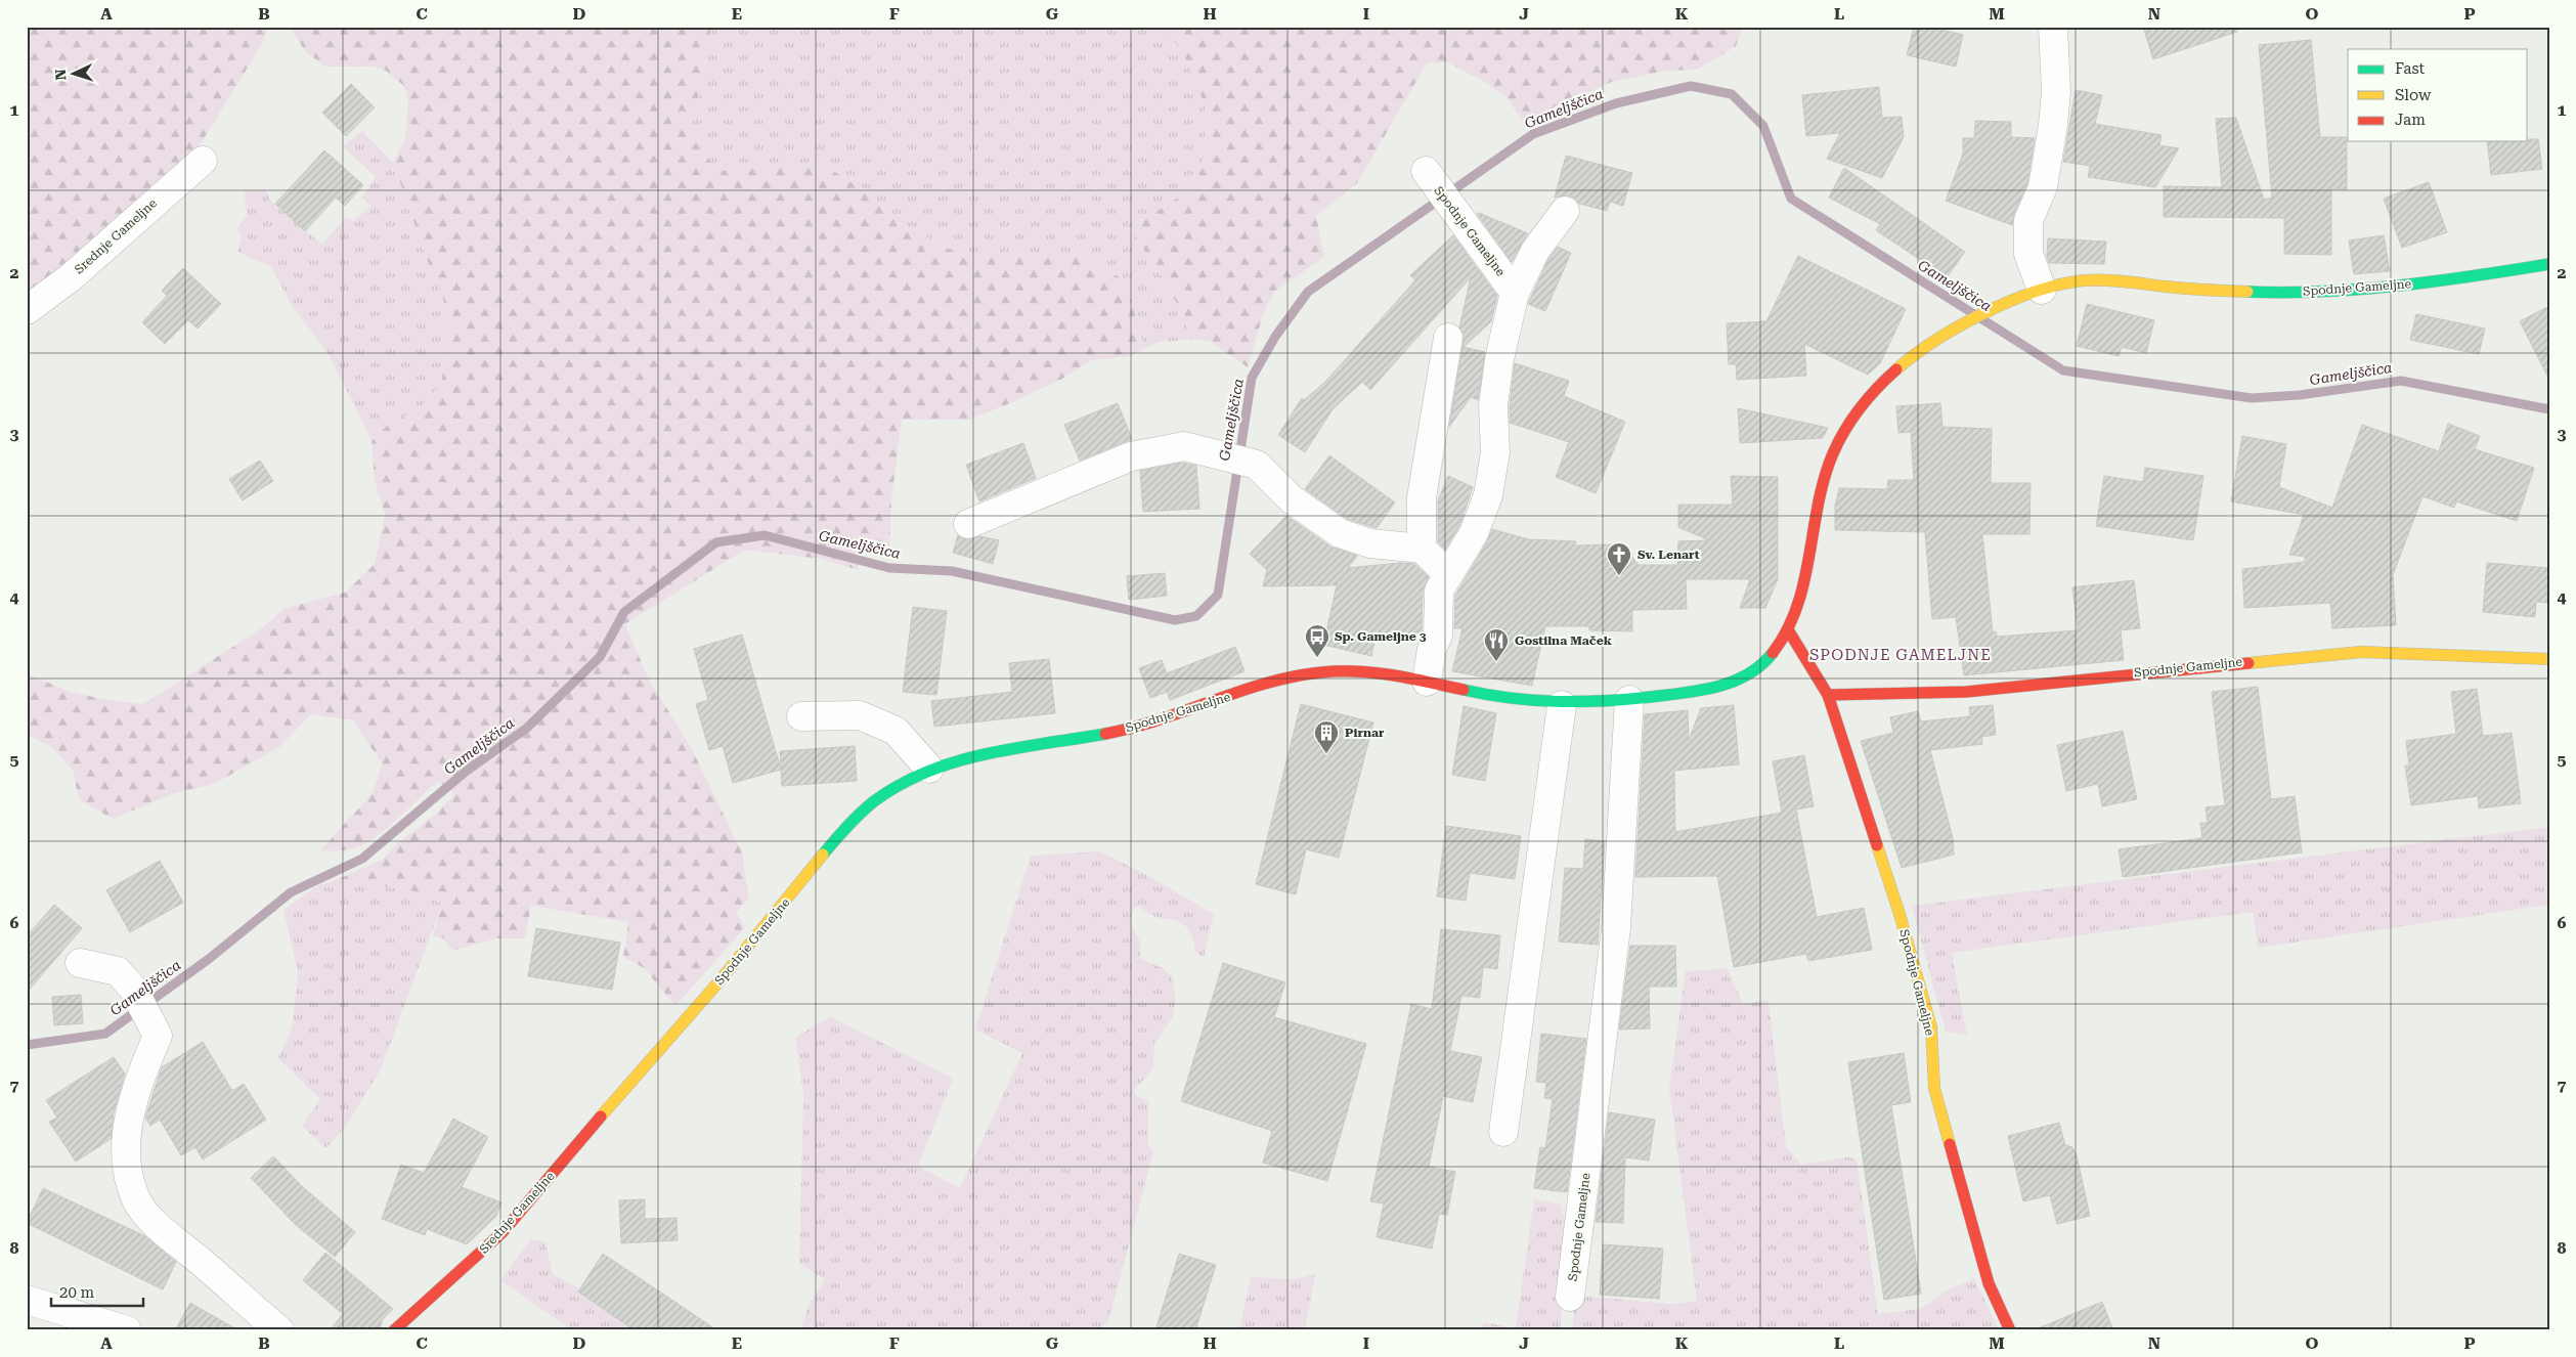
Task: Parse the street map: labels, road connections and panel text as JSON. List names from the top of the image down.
{
  "streets": {
    "street": ["Spodnje Gameljne", "Srednje Gameljne"]
  },
  "crossings": [
    ["Spodnje Gameljne", "Srednje Gameljne"]
  ],
  "districts": ["SPODNJE GAMELJNE"],
  "water": ["Gameljščica"],
  "places": {
    "church": ["Sv. Lenart"],
    "bus stop": ["Sp. Gameljne 3"],
    "restaurant": ["Gostilna Maček"],
    "building": ["Pirnar"]
  },
  "legend": ["Fast", "Slow", "Jam"],
  "scale_bar": "20 m",
  "north": "left",
  "grid": {
    "columns": [
      "A",
      "B",
      "C",
      "D",
      "E",
      "F",
      "G",
      "H",
      "I",
      "J",
      "K",
      "L",
      "M",
      "N",
      "O",
      "P"
    ],
    "rows": [
      "1",
      "2",
      "3",
      "4",
      "5",
      "6",
      "7",
      "8"
    ]
  }
}
